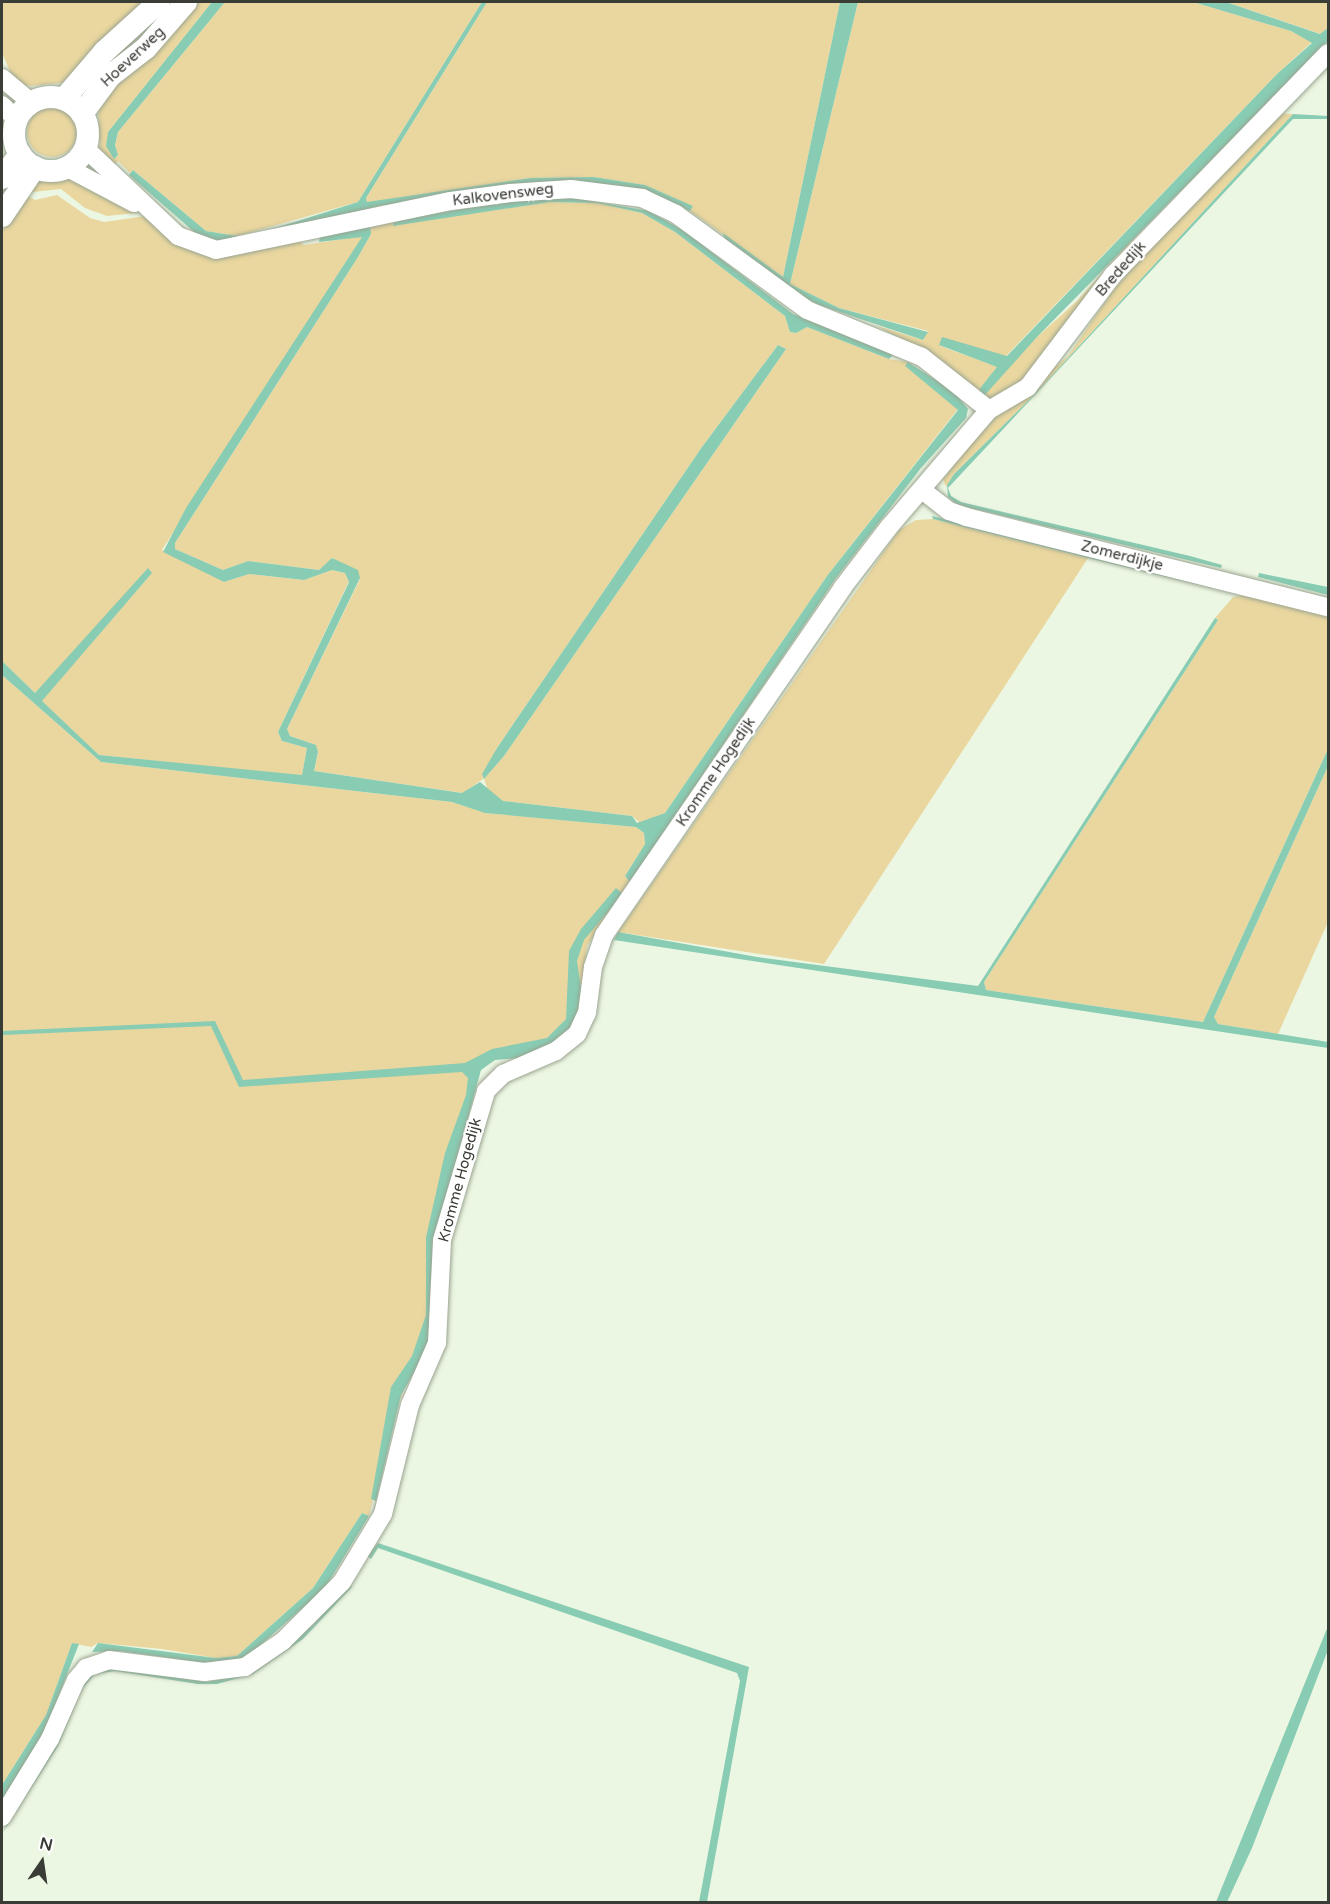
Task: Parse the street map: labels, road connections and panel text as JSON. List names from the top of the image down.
{
  "streets": {
    "main road": ["Hoeverweg"],
    "street": [
      "Kalkovensweg",
      "Brededijk",
      "Zomerdijkje",
      "Kromme Hogedijk"
    ]
  },
  "crossings": [
    ["Hoeverweg", "Kalkovensweg"],
    ["Kalkovensweg", "Brededijk"],
    ["Brededijk", "Zomerdijkje"],
    ["Brededijk", "Kromme Hogedijk"],
    ["Zomerdijkje", "Kromme Hogedijk"]
  ],
  "north": "top"
}
